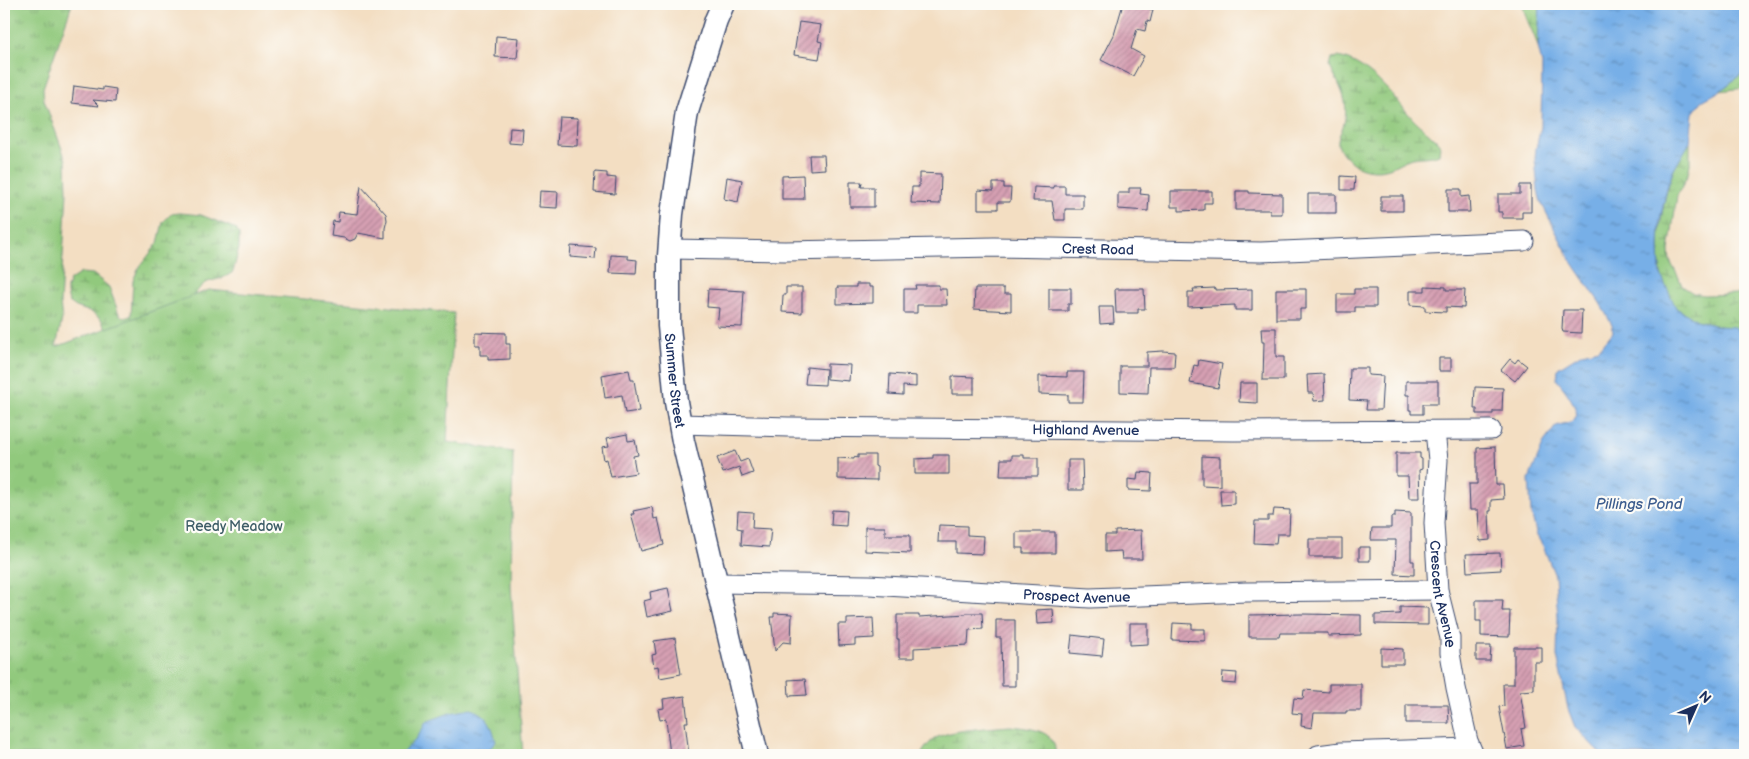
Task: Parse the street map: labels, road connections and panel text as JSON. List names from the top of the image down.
{
  "streets": {
    "main road": ["Summer Street"],
    "street": [
      "Crest Road",
      "Highland Avenue",
      "Crescent Avenue",
      "Prospect Avenue"
    ]
  },
  "crossings": [
    ["Crest Road", "Summer Street"],
    ["Summer Street", "Highland Avenue"],
    ["Summer Street", "Prospect Avenue"],
    ["Highland Avenue", "Crescent Avenue"],
    ["Crescent Avenue", "Prospect Avenue"]
  ],
  "water": ["Pillings Pond"],
  "parks": ["Reedy Meadow"],
  "north": "top right"
}
